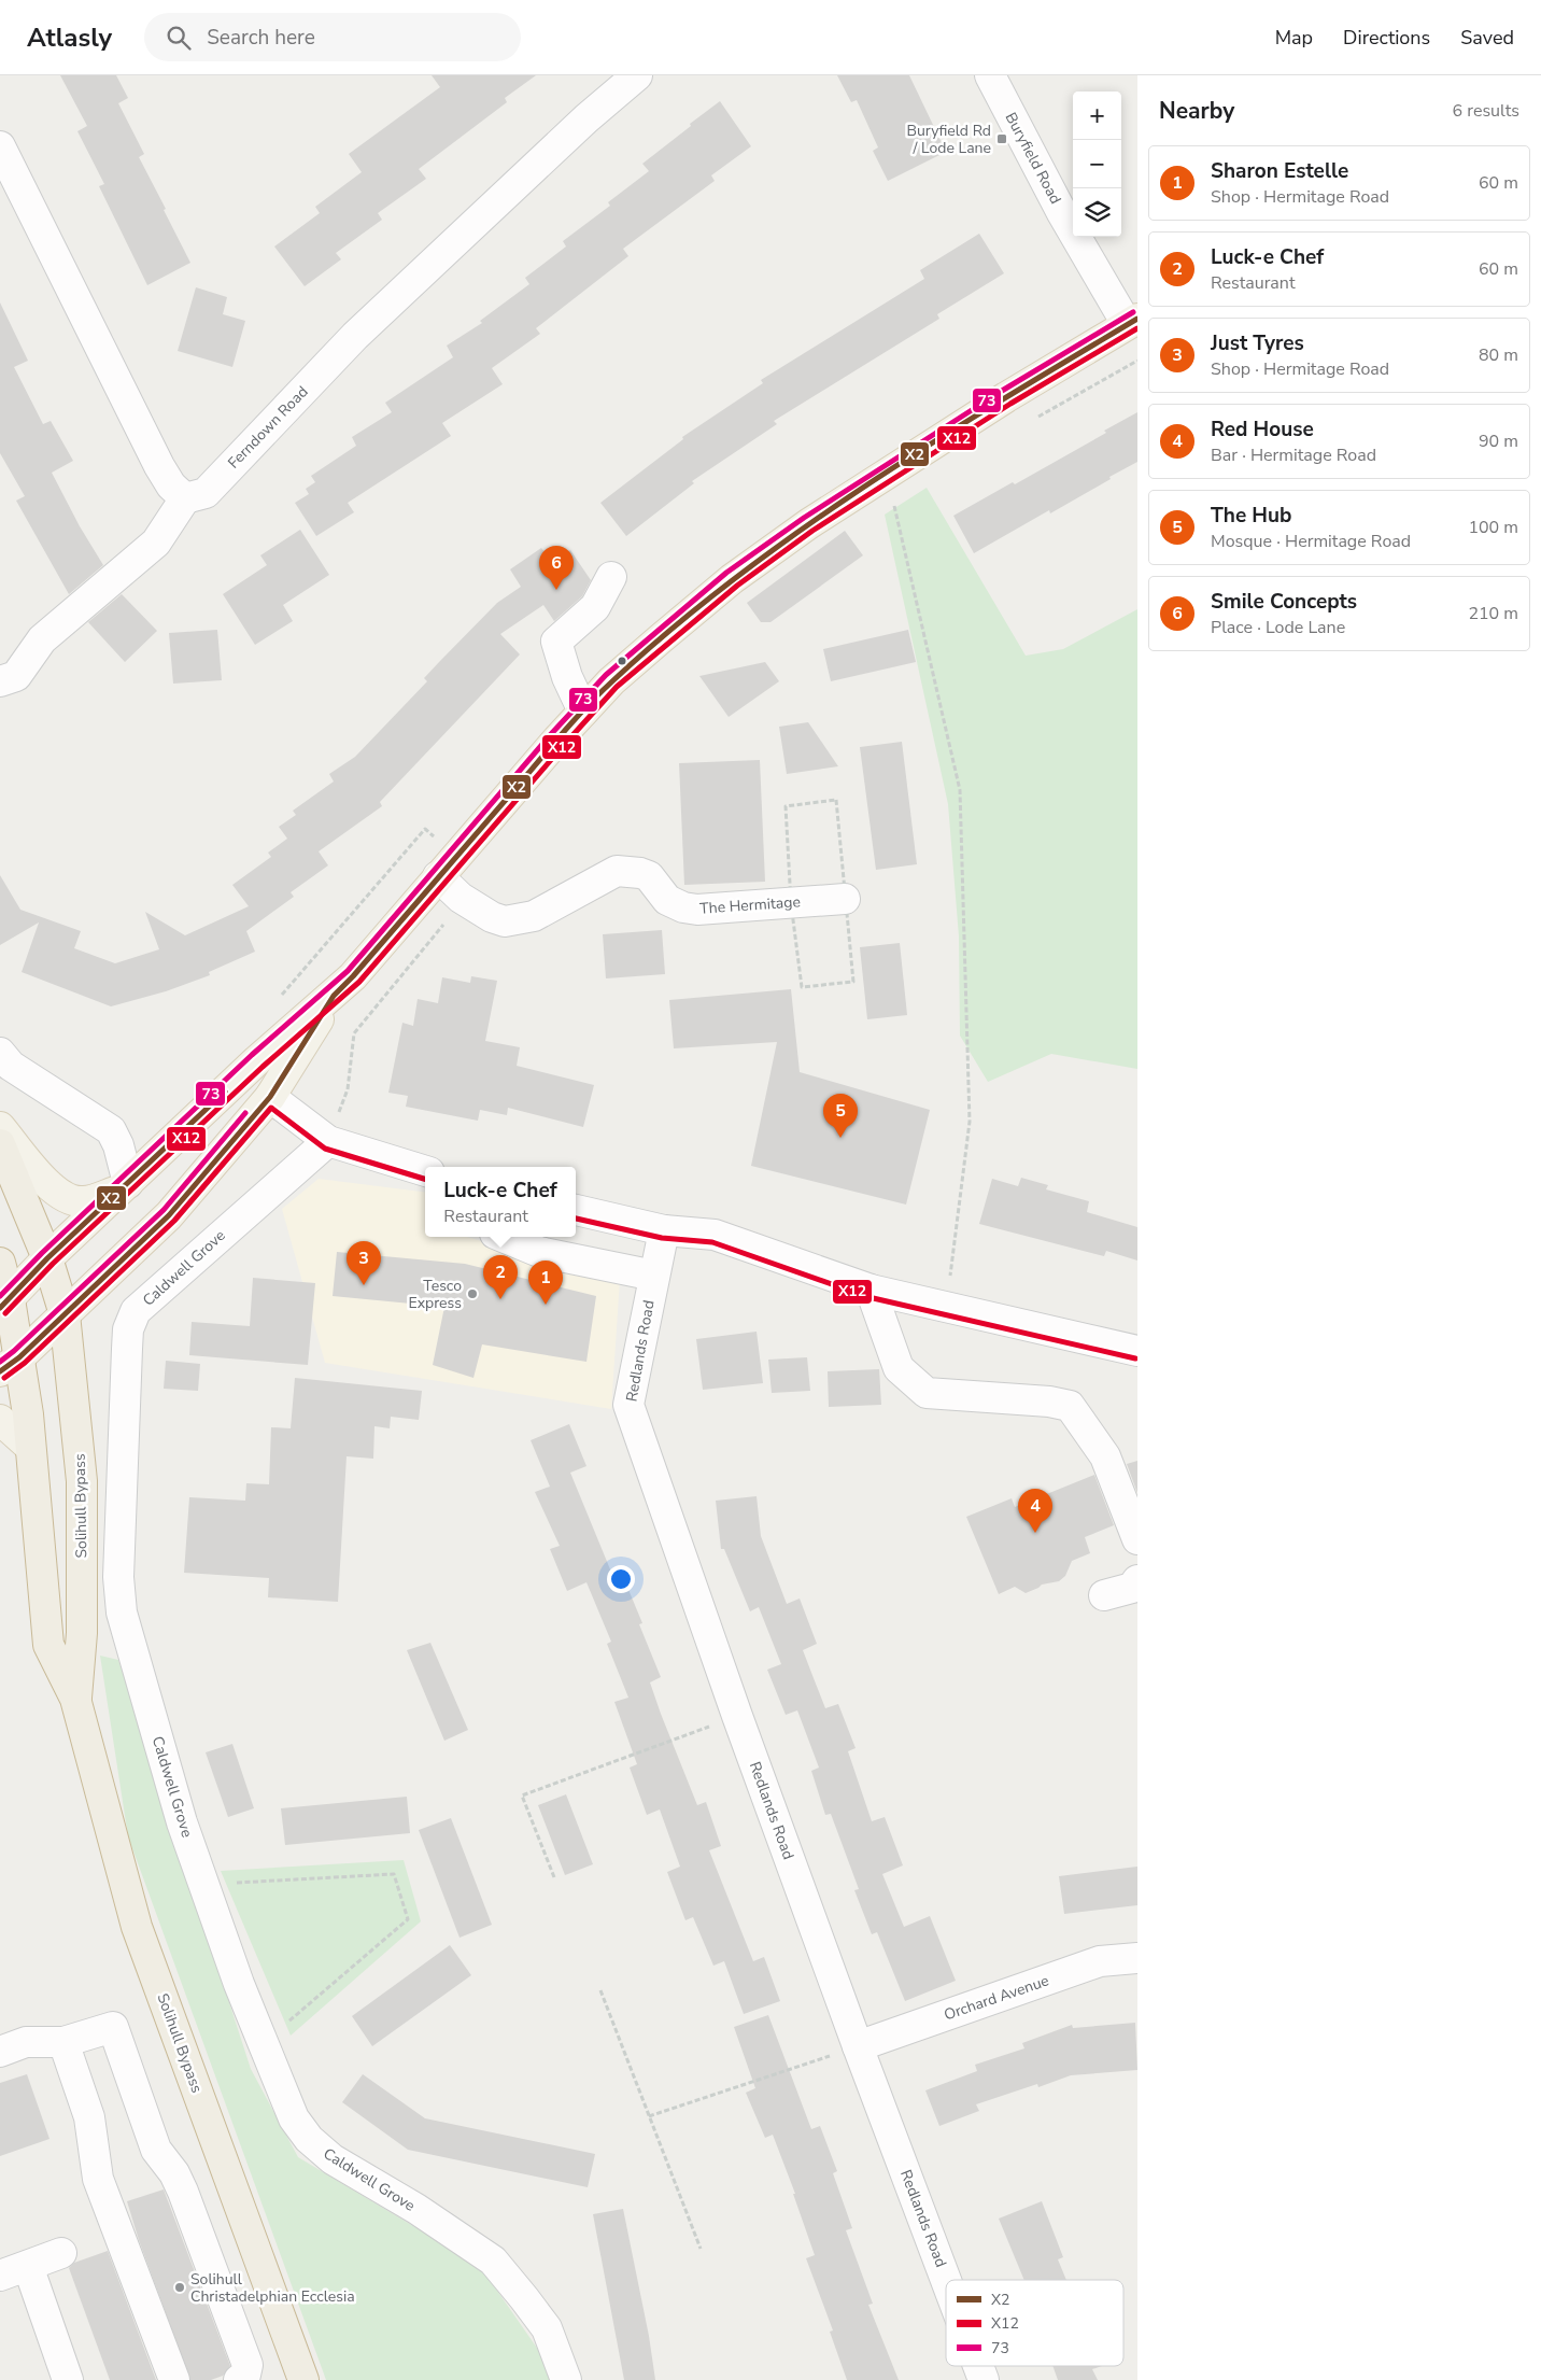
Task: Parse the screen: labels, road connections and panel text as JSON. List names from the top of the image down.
{
  "streets": {
    "highway": ["Solihull Bypass"],
    "street": [
      "Buryfield Road",
      "Ferndown Road",
      "The Hermitage",
      "Caldwell Grove",
      "Redlands Road",
      "Orchard Avenue"
    ]
  },
  "crossings": [
    ["Redlands Road", "Orchard Avenue"]
  ],
  "places": {
    "transit": ["Buryfield Rd / Lode Lane"],
    "other": ["Tesco Express", "Solihull Christadelphian Ecclesia"]
  },
  "lines": ["transit line 73", "transit line X2", "transit line X12"],
  "legend": ["X2", "X12", "73"],
  "page": {
    "header": "Atlasly",
    "search": "Search here",
    "nav": ["Map", "Directions", "Saved"],
    "heading": ["Nearby", "6 results"],
    "map_buttons": ["+", "−"],
    "list": [
      {
        "mark": "1",
        "name": "Sharon Estelle",
        "note": "Shop · Hermitage Road",
        "value": "60 m"
      },
      {
        "mark": "2",
        "name": "Luck-e Chef",
        "note": "Restaurant",
        "value": "60 m"
      },
      {
        "mark": "3",
        "name": "Just Tyres",
        "note": "Shop · Hermitage Road",
        "value": "80 m"
      },
      {
        "mark": "4",
        "name": "Red House",
        "note": "Bar · Hermitage Road",
        "value": "90 m"
      },
      {
        "mark": "5",
        "name": "The Hub",
        "note": "Mosque · Hermitage Road",
        "value": "100 m"
      },
      {
        "mark": "6",
        "name": "Smile Concepts",
        "note": "Place · Lode Lane",
        "value": "210 m"
      }
    ],
    "pins": [
      "6",
      "5",
      "3",
      "2",
      "1",
      "4"
    ],
    "popup": ["Luck-e Chef", "Restaurant"]
  }
}
